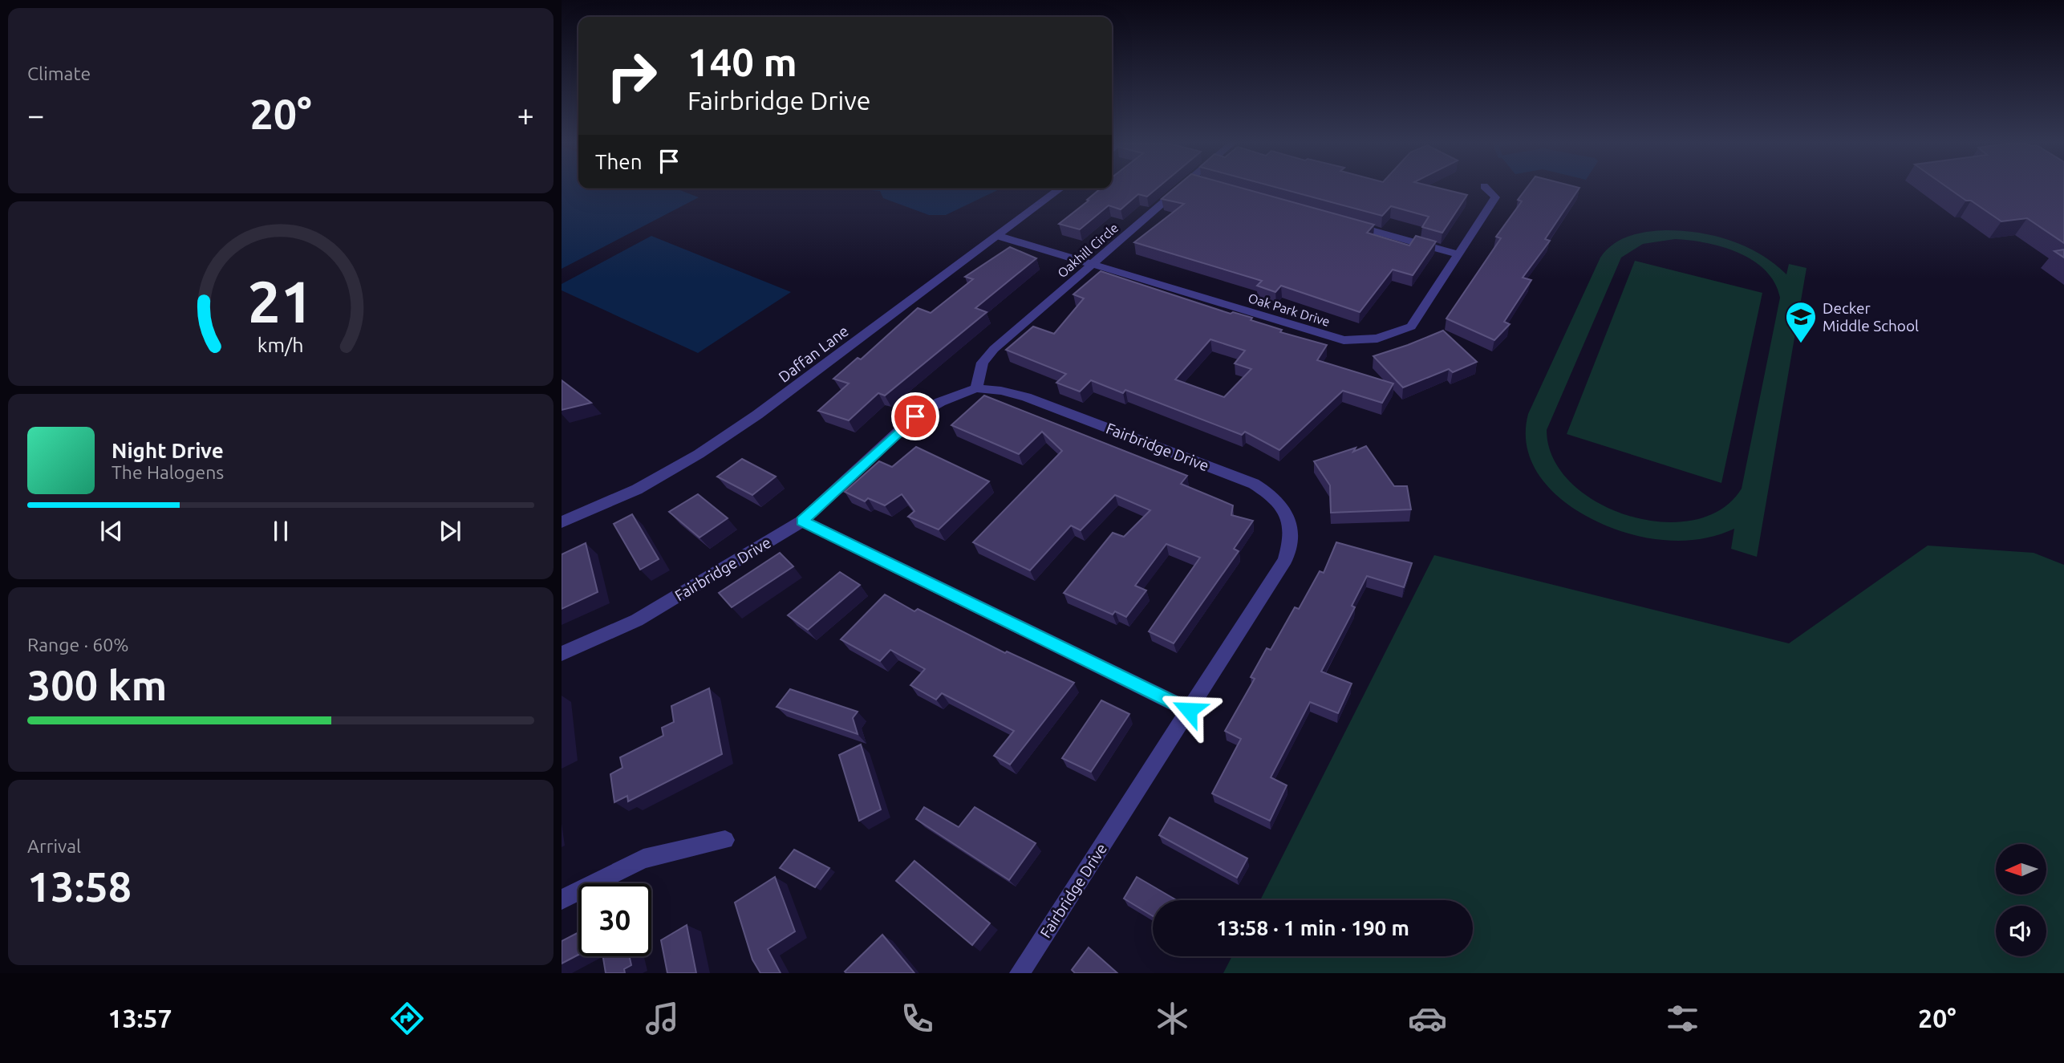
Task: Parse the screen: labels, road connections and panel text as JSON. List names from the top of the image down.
{
  "streets": {
    "street": [
      "Oakhill Circle",
      "Oak Park Drive",
      "Daffan Lane",
      "Fairbridge Drive"
    ]
  },
  "crossings": [
    ["Oakhill Circle", "Oak Park Drive"],
    ["Oakhill Circle", "Fairbridge Drive"],
    ["Oak Park Drive", "Daffan Lane"]
  ],
  "places": {
    "school or university": ["Decker Middle School"]
  },
  "north": "left",
  "page": {
    "tile": [
      "Climate",
      ["Range · 60%", "300 km"],
      ["Arrival", "13:58"]
    ],
    "turn": ["140 m", "Fairbridge Drive"],
    "heat": ["−", "20°", "+"],
    "then": "Then",
    "song": ["Night Drive", "The Halogens"],
    "limit": "30",
    "trip": "13:58 · 1 min · 190 m",
    "tabs": ["13:57", "20°"],
    "gauge": ["21", "km/h"]
  }
}
